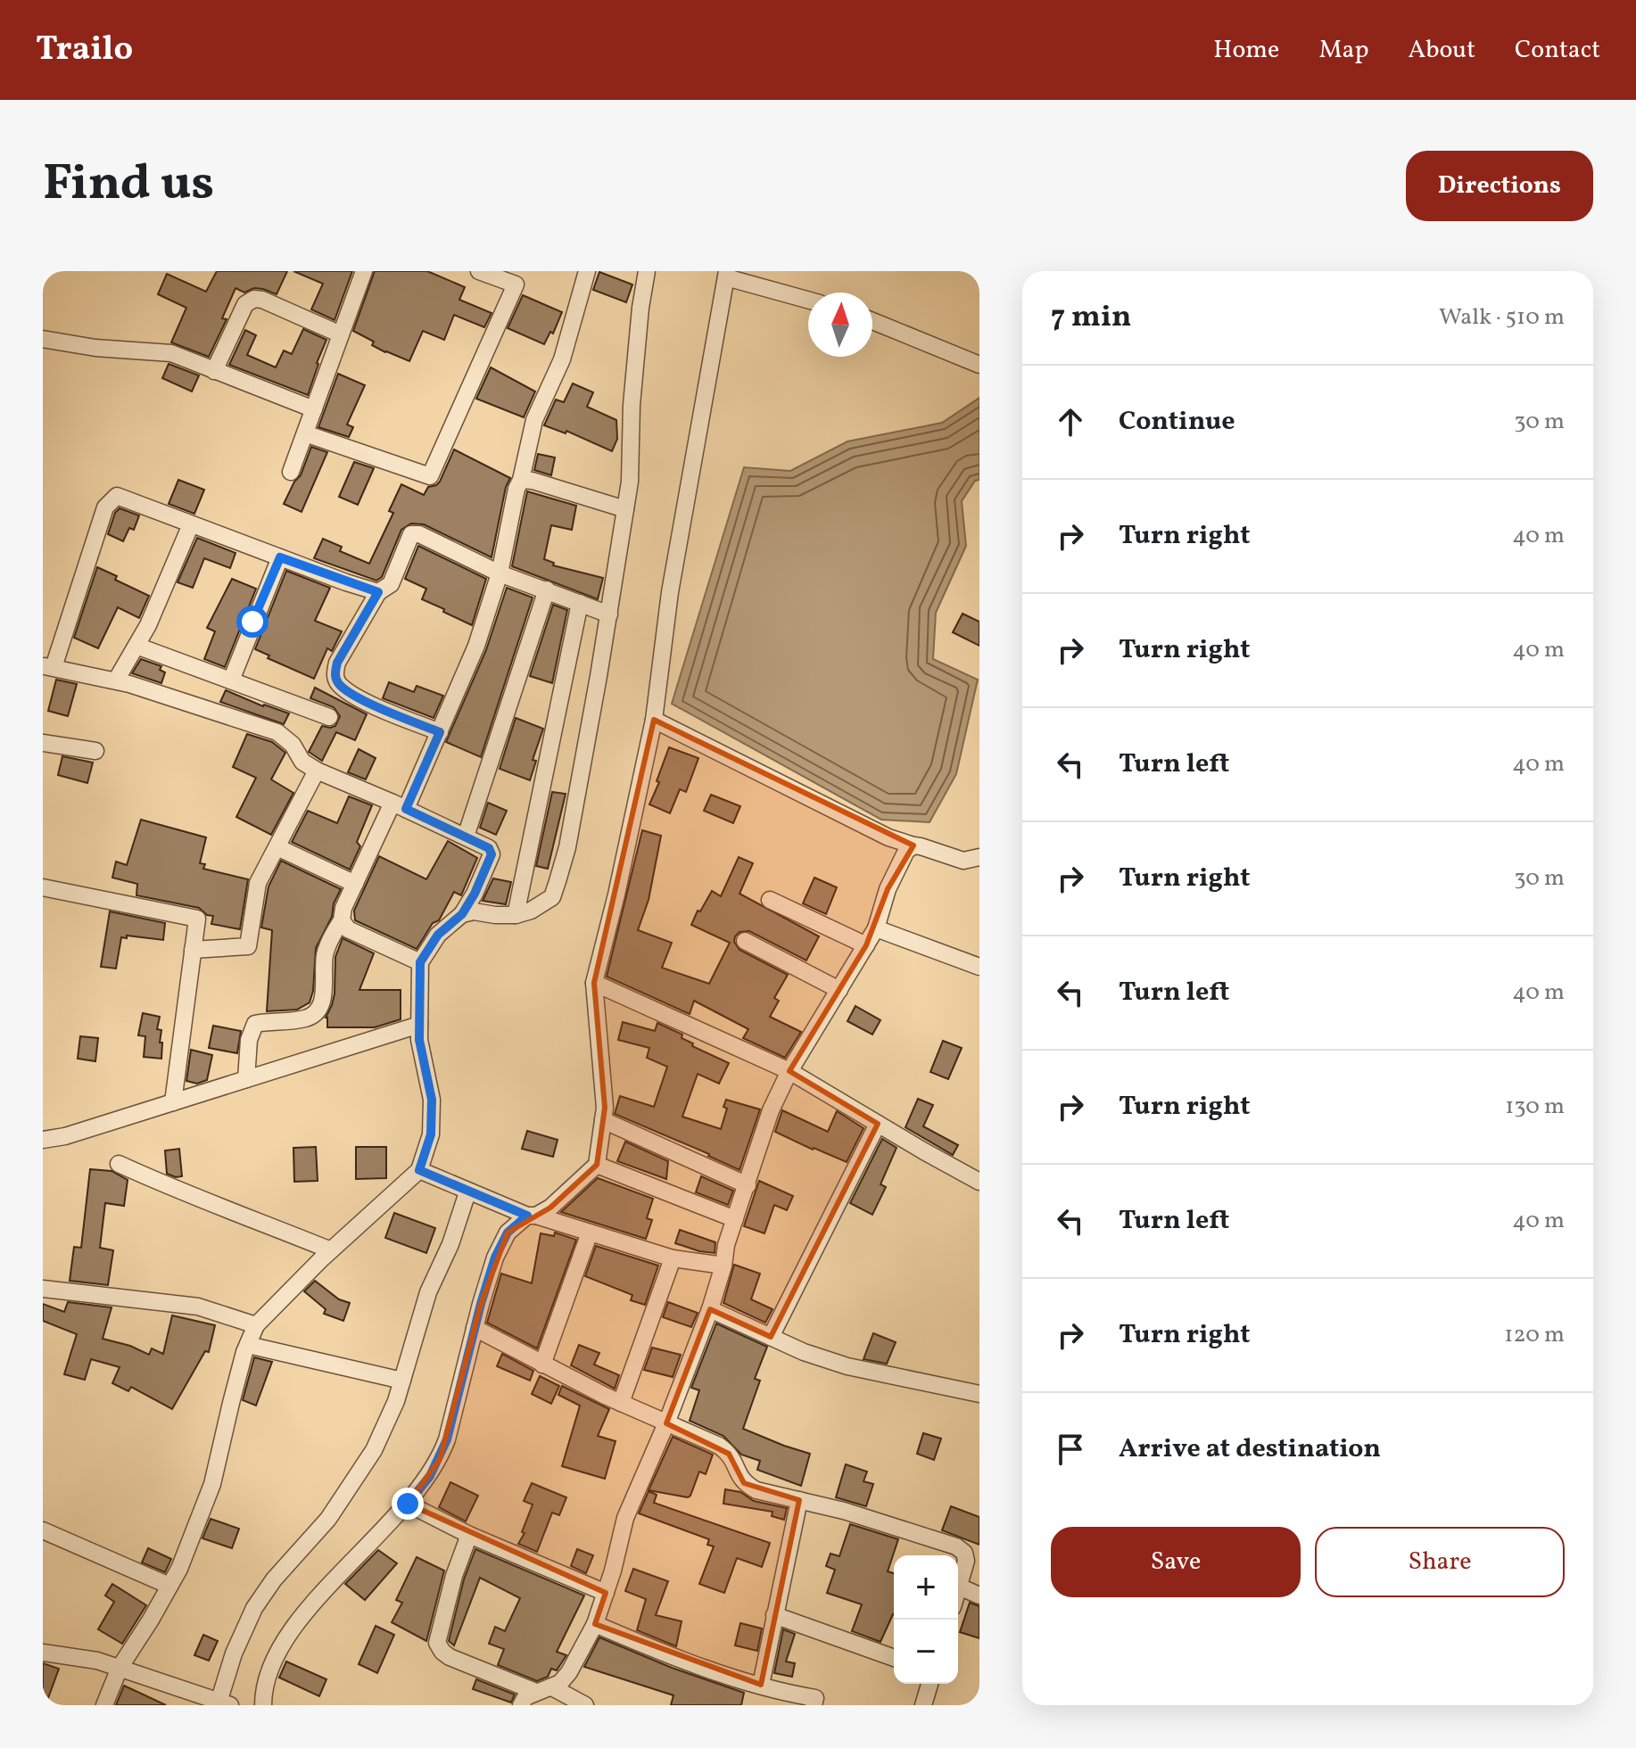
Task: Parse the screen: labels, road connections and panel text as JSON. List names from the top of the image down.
{
  "north": "top",
  "page": {
    "header": "Trailo",
    "nav": [
      "Home",
      "Map",
      "About",
      "Contact"
    ],
    "title": "Find us",
    "buttons": [
      "Directions",
      ["Save", "Share"]
    ],
    "heading": ["7 min", "Walk · 510 m"],
    "list": [
      ["Continue", "30 m"],
      ["Turn right", "40 m"],
      ["Turn right", "40 m"],
      ["Turn left", "40 m"],
      ["Turn right", "30 m"],
      ["Turn left", "40 m"],
      ["Turn right", "130 m"],
      ["Turn left", "40 m"],
      ["Turn right", "120 m"],
      "Arrive at destination"
    ],
    "map_buttons": ["+", "−"]
  }
}
